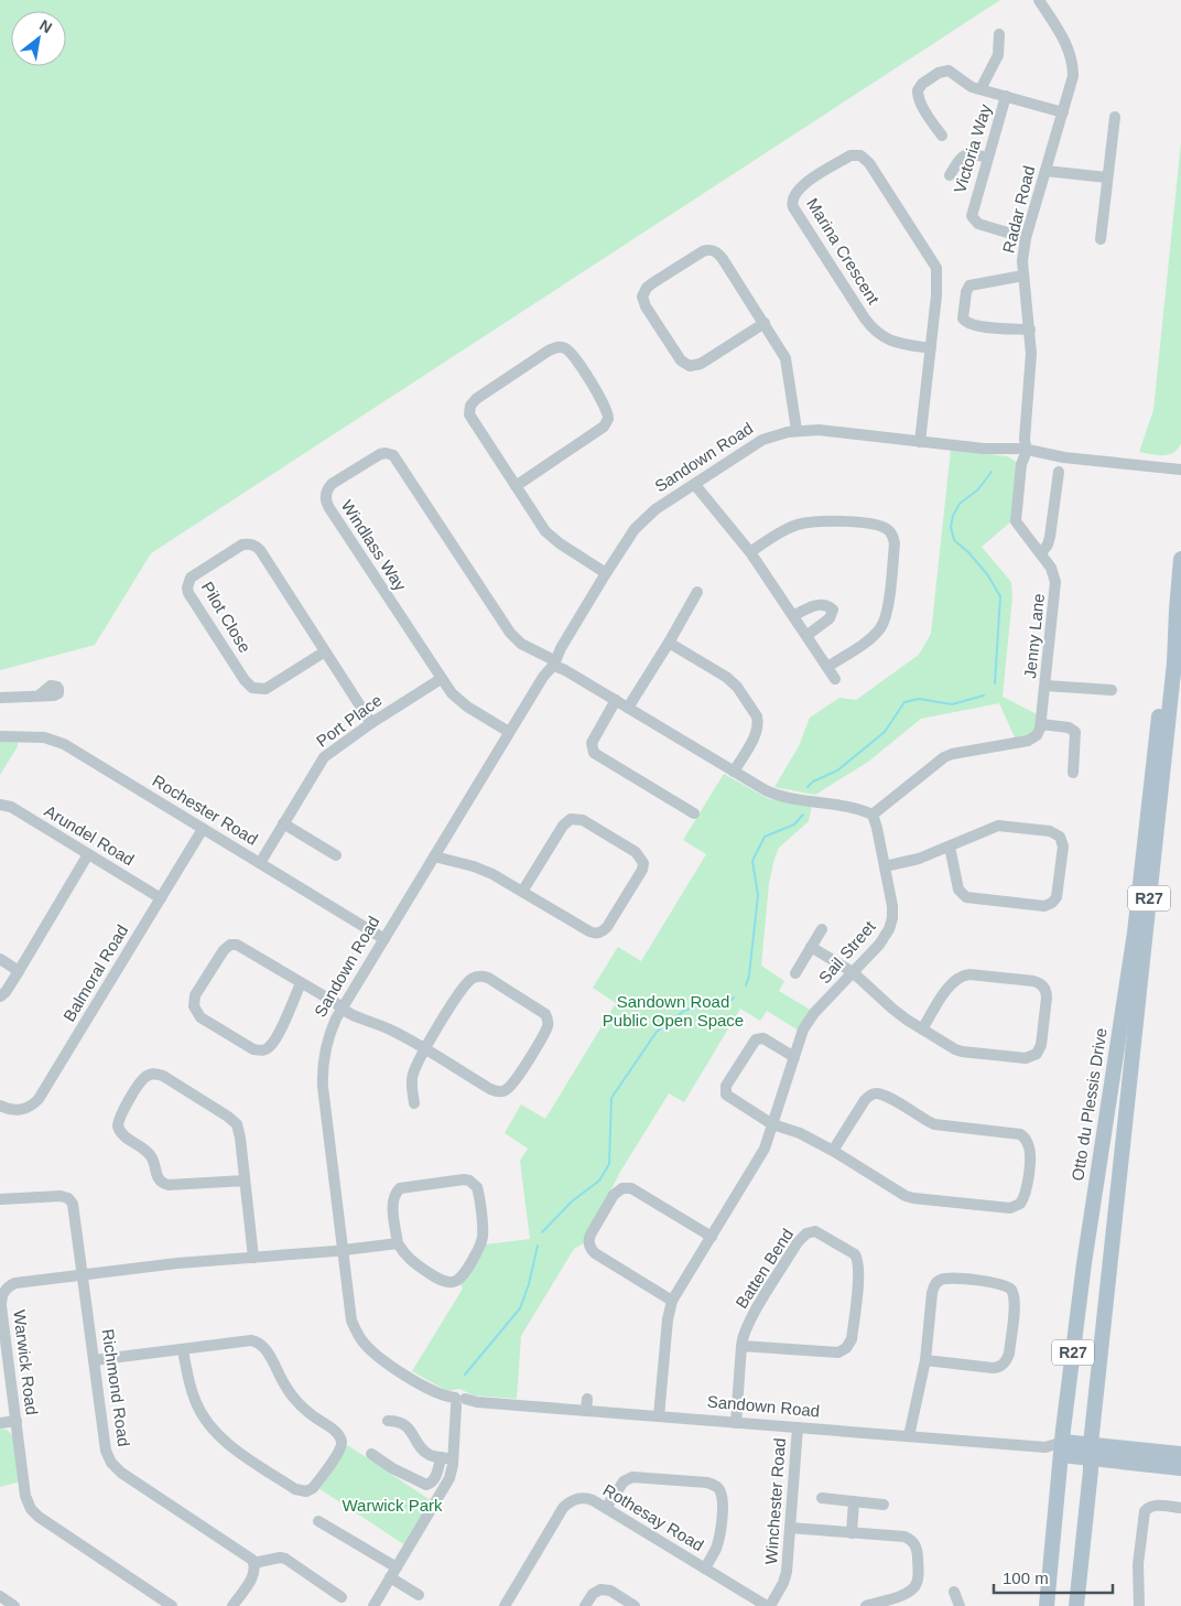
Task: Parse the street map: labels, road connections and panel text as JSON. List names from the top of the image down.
{
  "streets": {
    "main road": ["Sandown Road", "R27", "Otto du Plessis Drive"],
    "street": [
      "Victoria Way",
      "Radar Road",
      "Marina Crescent",
      "Windlass Way",
      "Pilot Close",
      "Jenny Lane",
      "Port Place",
      "Rochester Road",
      "Arundel Road",
      "Sail Street",
      "Balmoral Road",
      "Batten Bend",
      "Warwick Road",
      "Richmond Road",
      "Winchester Road",
      "Rothesay Road"
    ]
  },
  "crossings": [
    ["Victoria Way", "Radar Road"],
    ["Radar Road", "Sandown Road"],
    ["Radar Road", "Jenny Lane"],
    ["Marina Crescent", "Sandown Road"],
    ["Sandown Road", "Windlass Way"],
    ["Sandown Road", "Jenny Lane"],
    ["Sandown Road", "Rochester Road"],
    ["Sandown Road", "Sail Street"],
    ["Sandown Road", "Otto du Plessis Drive"],
    ["Sandown Road", "Batten Bend"],
    ["Sandown Road", "Warwick Road"],
    ["Sandown Road", "Winchester Road"],
    ["Windlass Way", "Port Place"],
    ["Pilot Close", "Port Place"],
    ["Port Place", "Rochester Road"],
    ["Rochester Road", "Balmoral Road"],
    ["Arundel Road", "Balmoral Road"],
    ["Warwick Road", "Richmond Road"],
    ["Winchester Road", "Rothesay Road"]
  ],
  "parks": ["Sandown Road Public Open Space", "Warwick Park"],
  "scale_bar": "100 m",
  "north": "top right"
}
